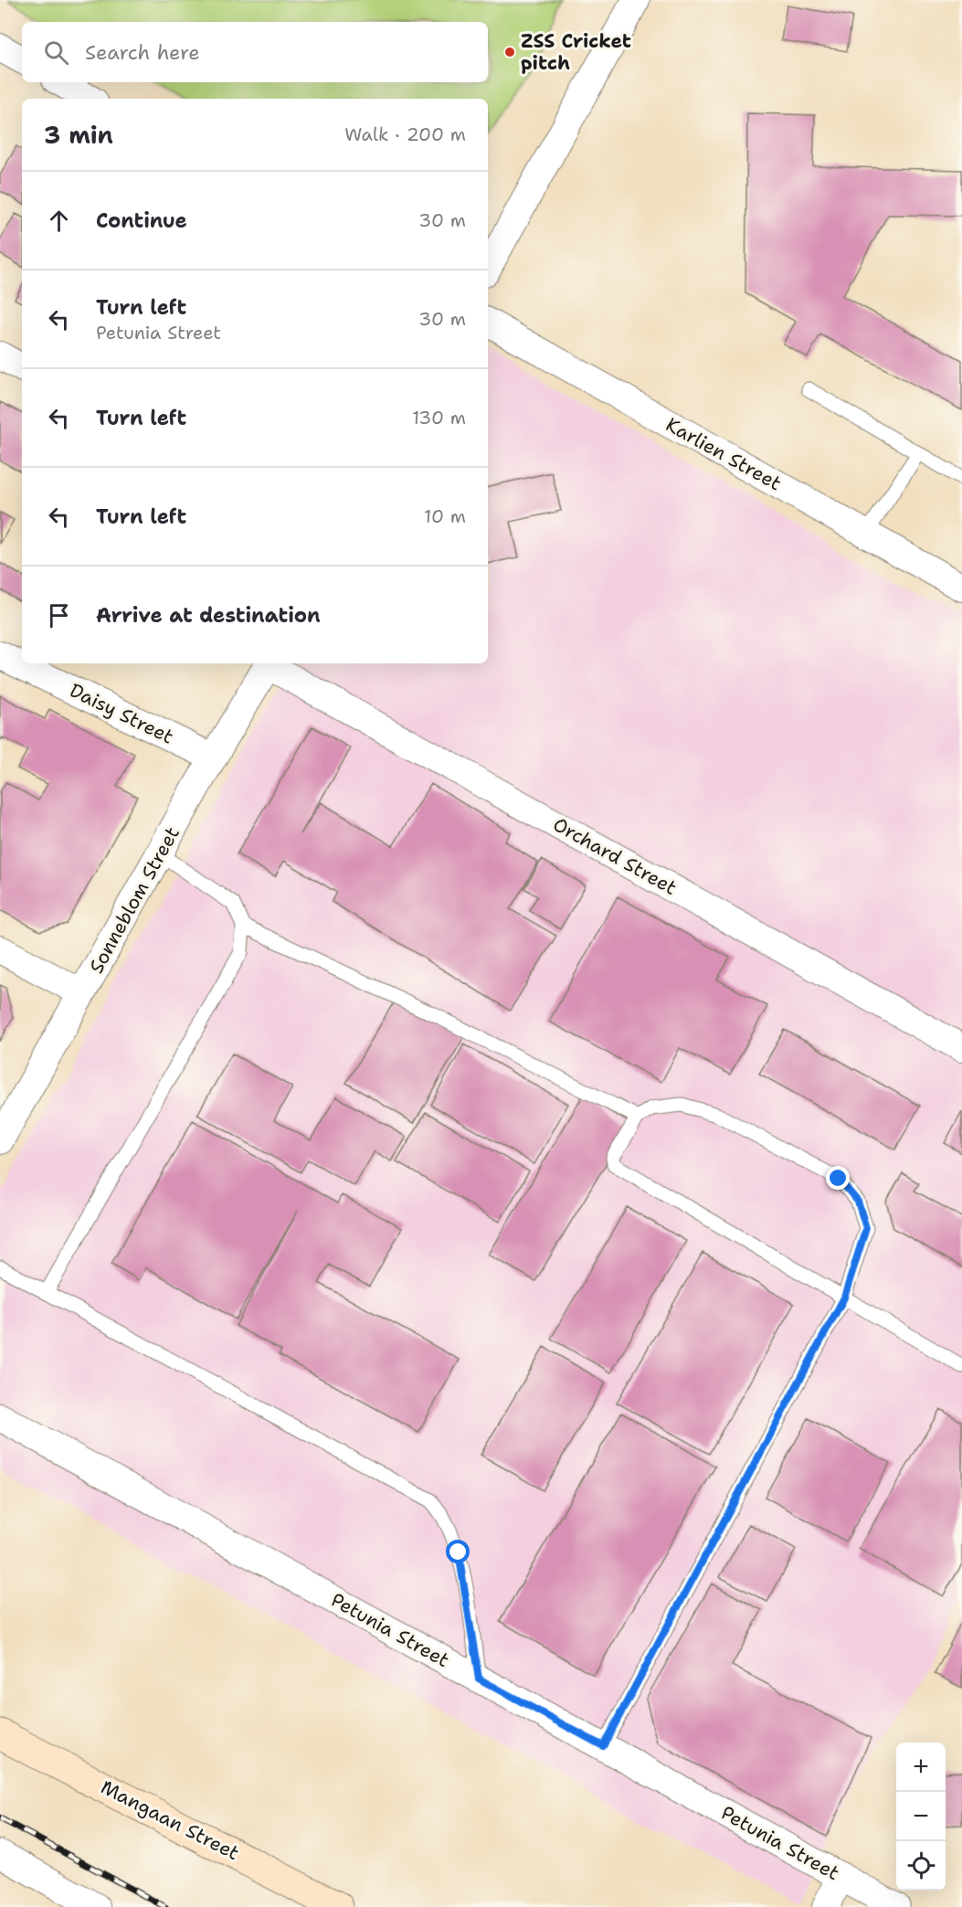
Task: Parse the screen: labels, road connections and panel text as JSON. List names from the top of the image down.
{
  "streets": {
    "street": [
      "Karlien Street",
      "Daisy Street",
      "Orchard Street",
      "Sonneblom Street",
      "Petunia Street",
      "Mangaan Street"
    ]
  },
  "crossings": [
    ["Daisy Street", "Sonneblom Street"],
    ["Orchard Street", "Sonneblom Street"]
  ],
  "places": ["ZSS Cricket pitch"],
  "page": {
    "search": "Search here",
    "heading": ["3 min", "Walk · 200 m"],
    "list": [
      ["Continue", "30 m"],
      ["Turn left", "Petunia Street", "30 m"],
      ["Turn left", "130 m"],
      ["Turn left", "10 m"],
      "Arrive at destination"
    ],
    "map_buttons": ["+", "−"]
  }
}
